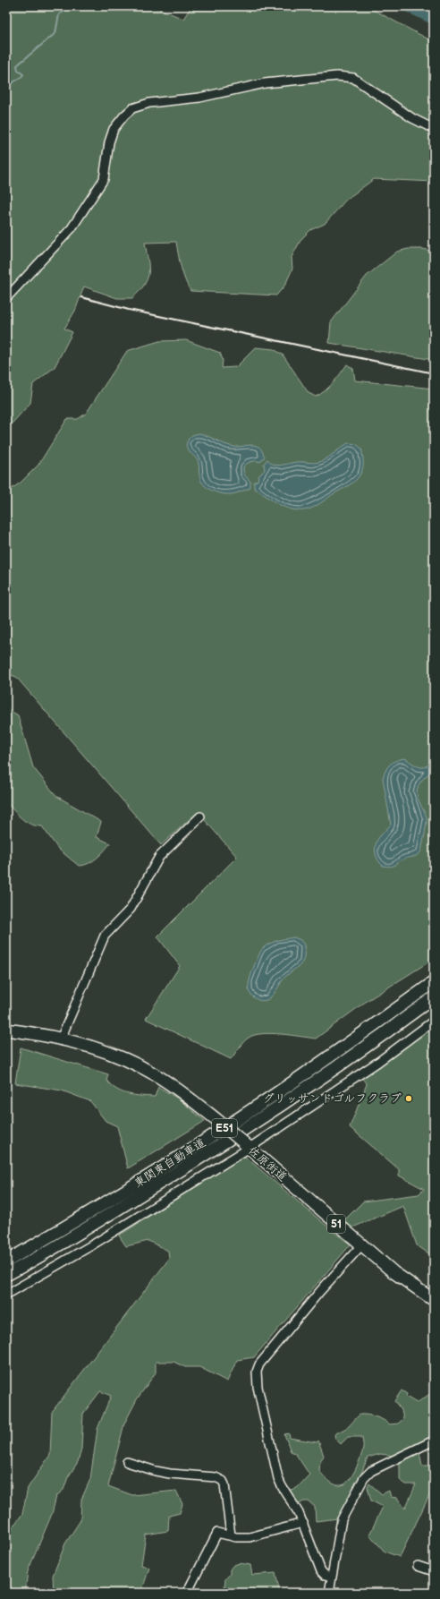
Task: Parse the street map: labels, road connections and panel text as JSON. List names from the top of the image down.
{
  "streets": {
    "highway": [
      "E51",
      "東関東自動車道",
      "佐原街道",
      "51"
    ]
  },
  "places": ["グリッサンドゴルフクラブ"]
}
